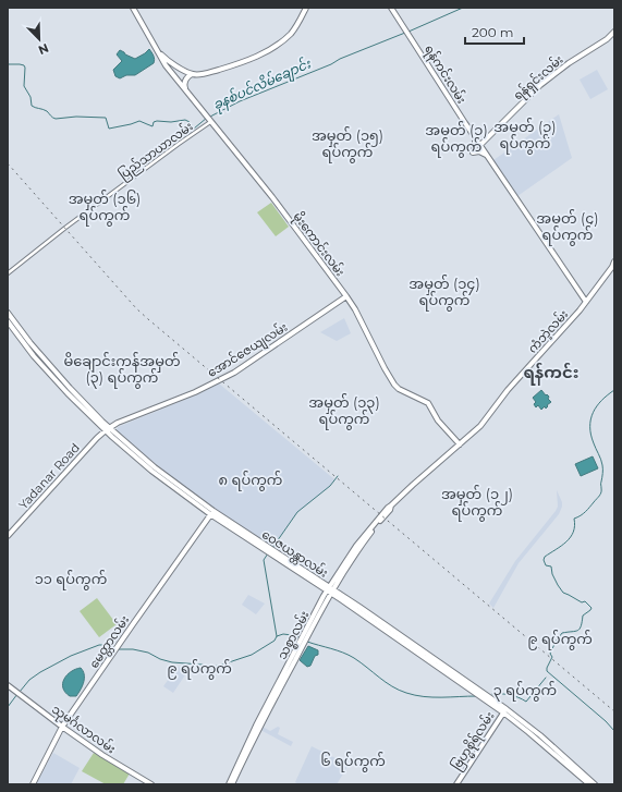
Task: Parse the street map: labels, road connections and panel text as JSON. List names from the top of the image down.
{
  "streets": {
    "main road": [
      "ရန်ကင်းလမ်း",
      "ရန်ရှင်းလမ်း",
      "မိုးကောင်းလမ်း",
      "ကံဘဲ့လမ်း",
      "အောင်ဇေယျလမ်း",
      "Yadanar Road",
      "ဝေဇယန္တာလမ်း",
      "သစ္စာလမ်း",
      "မေတ္တာလမ်း",
      "သုမင်္ဂလာလမ်း",
      "ဗြဟ္မစိုရ်လမ်း"
    ],
    "street": ["ပြည်သာယာလမ်း"]
  },
  "crossings": [
    ["ရန်ကင်းလမ်း", "ရန်ရှင်းလမ်း"],
    ["ရန်ကင်းလမ်း", "ကံဘဲ့လမ်း"],
    ["ပြည်သာယာလမ်း", "မိုးကောင်းလမ်း"],
    ["မိုးကောင်းလမ်း", "အောင်ဇေယျလမ်း"],
    ["မိုးကောင်းလမ်း", "သစ္စာလမ်း"],
    ["ကံဘဲ့လမ်း", "သစ္စာလမ်း"],
    ["အောင်ဇေယျလမ်း", "Yadanar Road"],
    ["အောင်ဇေယျလမ်း", "ဝေဇယန္တာလမ်း"],
    ["Yadanar Road", "ဝေဇယန္တာလမ်း"],
    ["ဝေဇယန္တာလမ်း", "သစ္စာလမ်း"],
    ["ဝေဇယန္တာလမ်း", "မေတ္တာလမ်း"],
    ["ဝေဇယန္တာလမ်း", "ဗြဟ္မစိုရ်လမ်း"],
    ["မေတ္တာလမ်း", "သုမင်္ဂလာလမ်း"]
  ],
  "districts": [
    "အမှတ် (၃) ရပ်ကွက်",
    "အမှတ် (၁) ရပ်ကွက်",
    "အမှတ် (၁၅) ရပ်ကွက်",
    "အမှတ် (၁၆) ရပ်ကွက်",
    "အမှတ် (၄) ရပ်ကွက်",
    "အမှတ် (၁၄) ရပ်ကွက်",
    "မိချောင်းကန်အမှတ် (၃) ရပ်ကွက်",
    "ရန်ကင်း",
    "အမှတ် (၁၃) ရပ်ကွက်",
    "၈ ရပ်ကွက်",
    "အမှတ် (၁၂) ရပ်ကွက်",
    "၁၁ ရပ်ကွက်",
    "၉ ရပ်ကွက်",
    "၉ ရပ်ကွက်",
    "၃ ရပ်ကွက်",
    "၆ ရပ်ကွက်"
  ],
  "water": ["ခုနစ်ပင်လိမ်ချောင်း"],
  "scale_bar": "200 m",
  "north": "bottom right"
}
